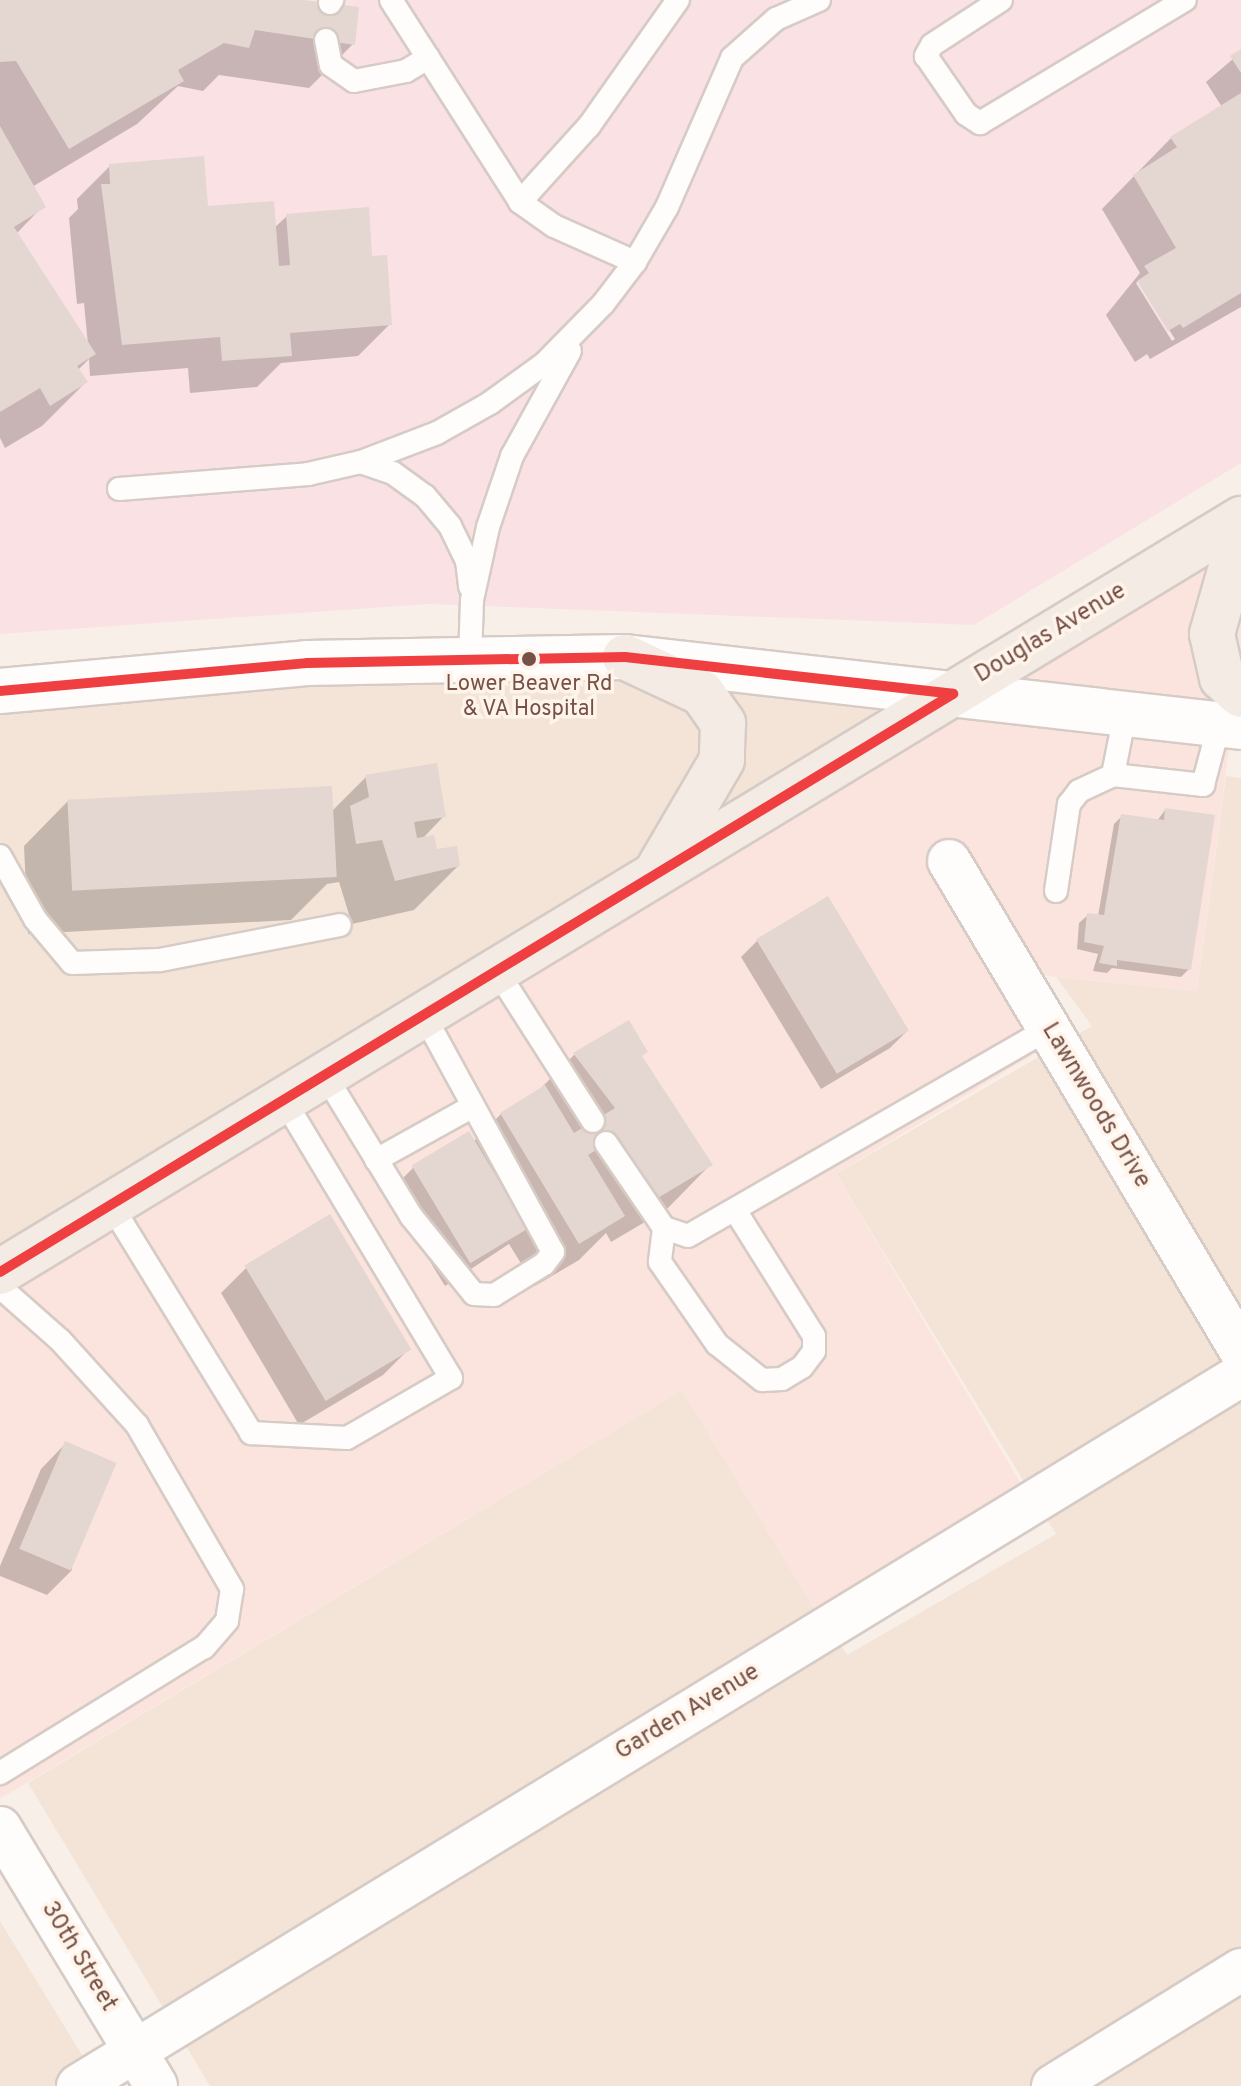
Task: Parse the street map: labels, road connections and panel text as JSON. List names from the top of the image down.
{
  "streets": {
    "main road": ["Douglas Avenue"],
    "street": ["Lawnwoods Drive", "Garden Avenue", "30th Street"]
  },
  "crossings": [
    ["Garden Avenue", "30th Street"]
  ],
  "places": ["Lower Beaver Rd & VA Hospital"]
}
